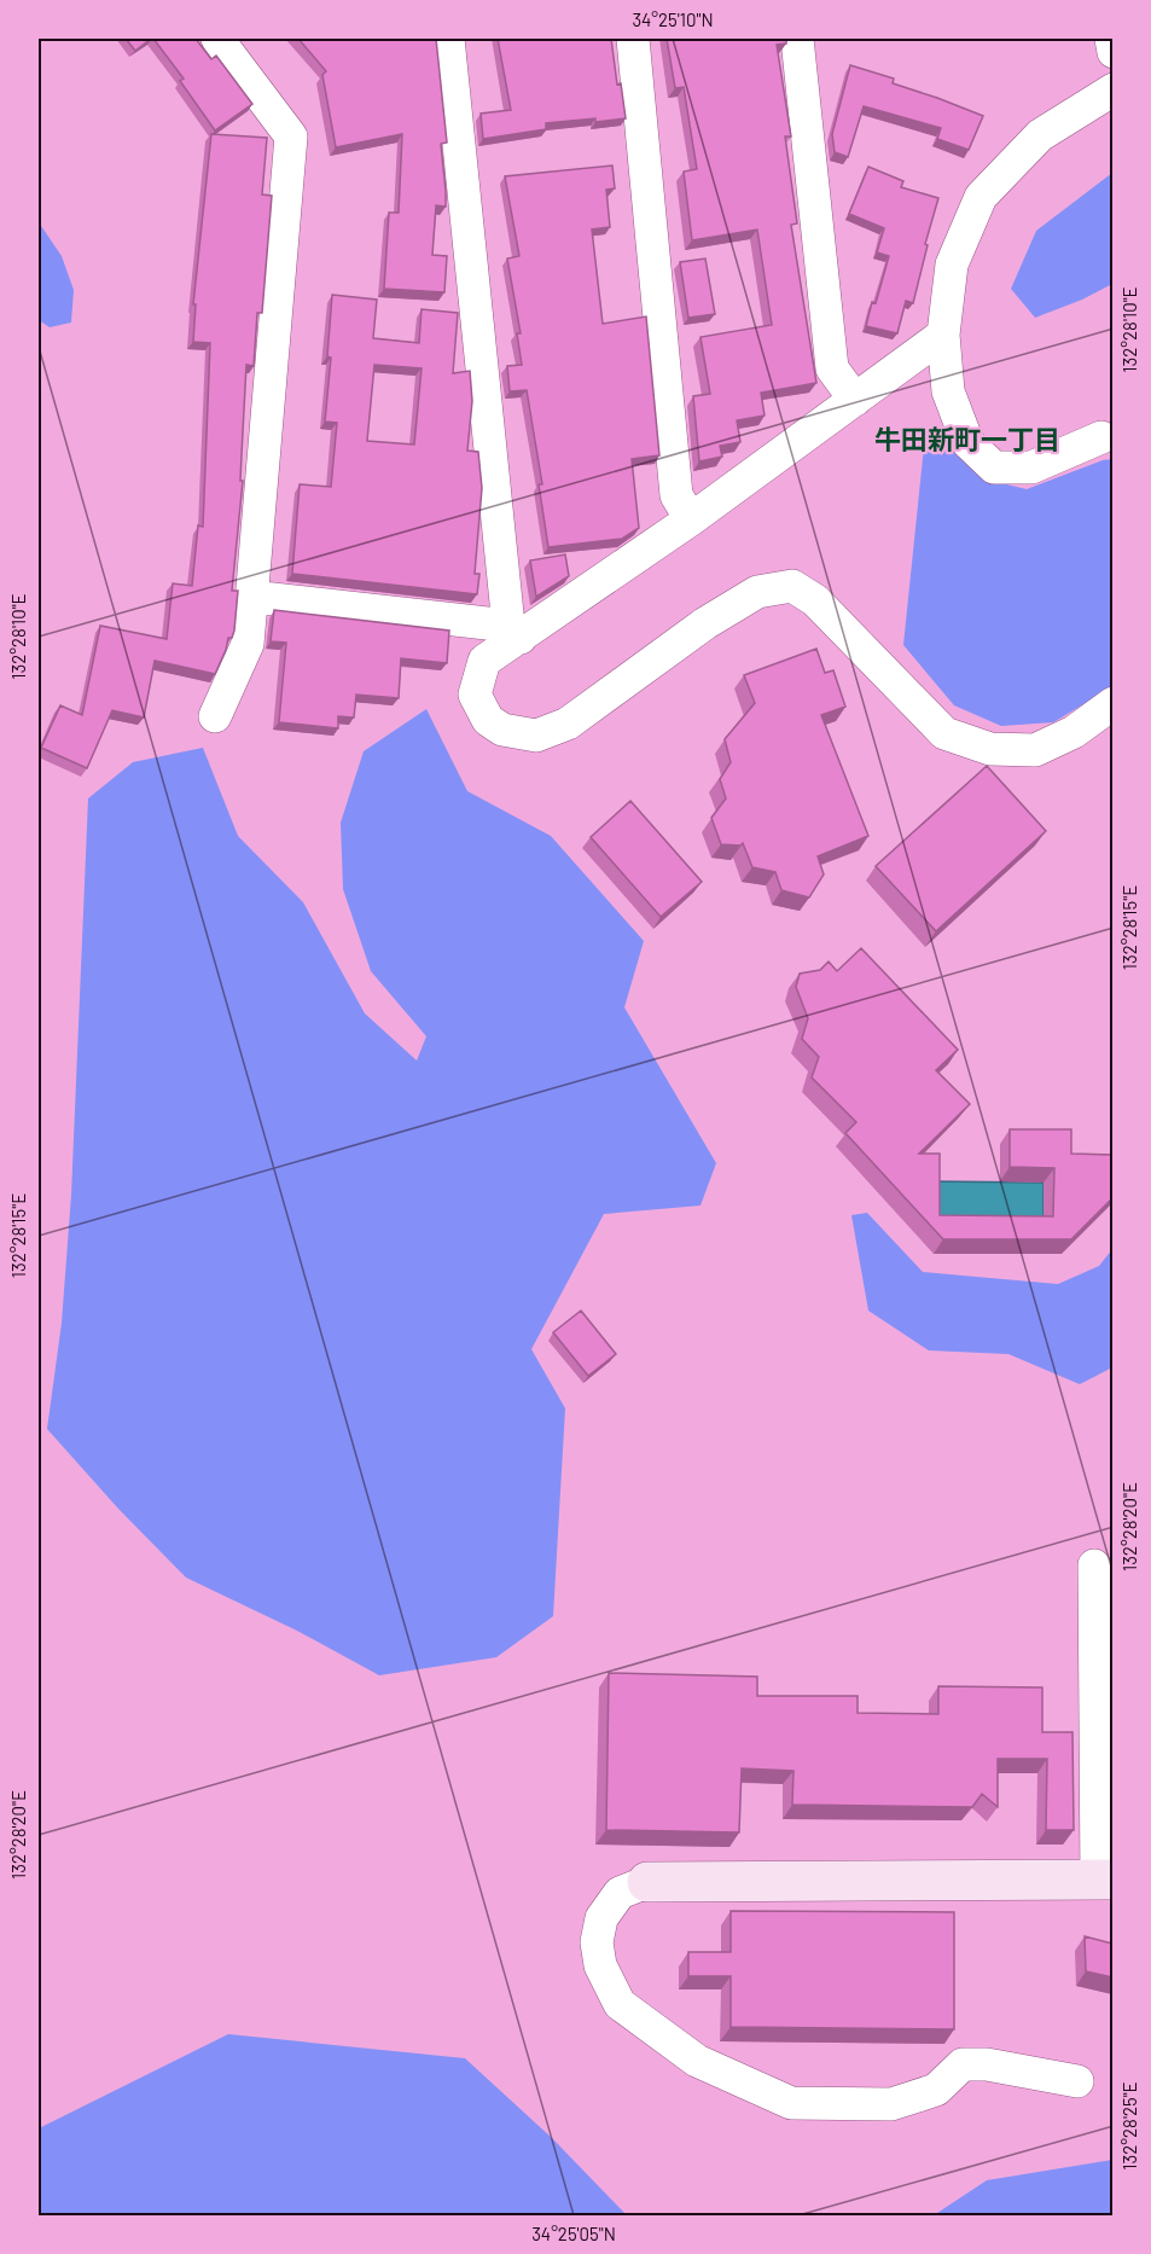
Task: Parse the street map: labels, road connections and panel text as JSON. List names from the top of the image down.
{
  "districts": ["牛田新町一丁目"],
  "coordinates": [
    "34°25'10\"N",
    "132°28'10\"E",
    "132°28'15\"E",
    "132°28'20\"E",
    "132°28'25\"E",
    "34°25'05\"N"
  ]
}
